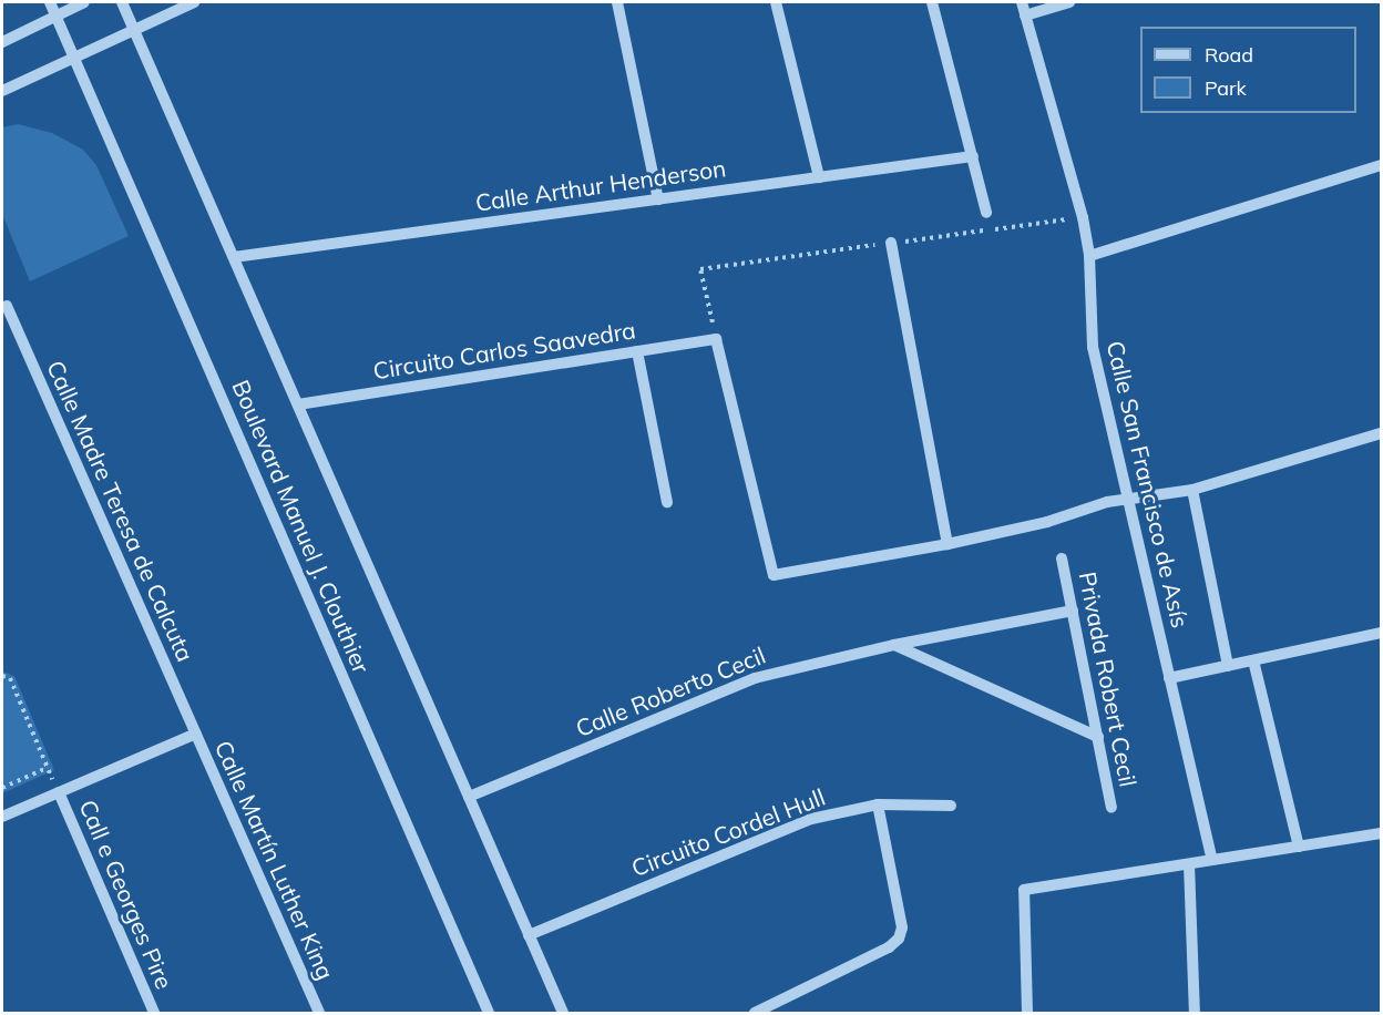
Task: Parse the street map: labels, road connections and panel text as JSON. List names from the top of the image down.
{
  "streets": {
    "street": [
      "Calle Arthur Henderson",
      "Circuito Carlos Saavedra",
      "Calle San Francisco de Asís",
      "Calle Madre Teresa de Calcuta",
      "Boulevard Manuel J. Clouthier",
      "Privada Robert Cecil",
      "Calle Roberto Cecil",
      "Circuito Cordel Hull",
      "Calle Martín Luther King",
      "Call e Georges Pire"
    ]
  },
  "crossings": [
    ["Calle Madre Teresa de Calcuta", "Calle Martín Luther King"],
    ["Privada Robert Cecil", "Calle Roberto Cecil"],
    ["Calle Martín Luther King", "Call e Georges Pire"]
  ],
  "legend": ["Road", "Park"]
}
